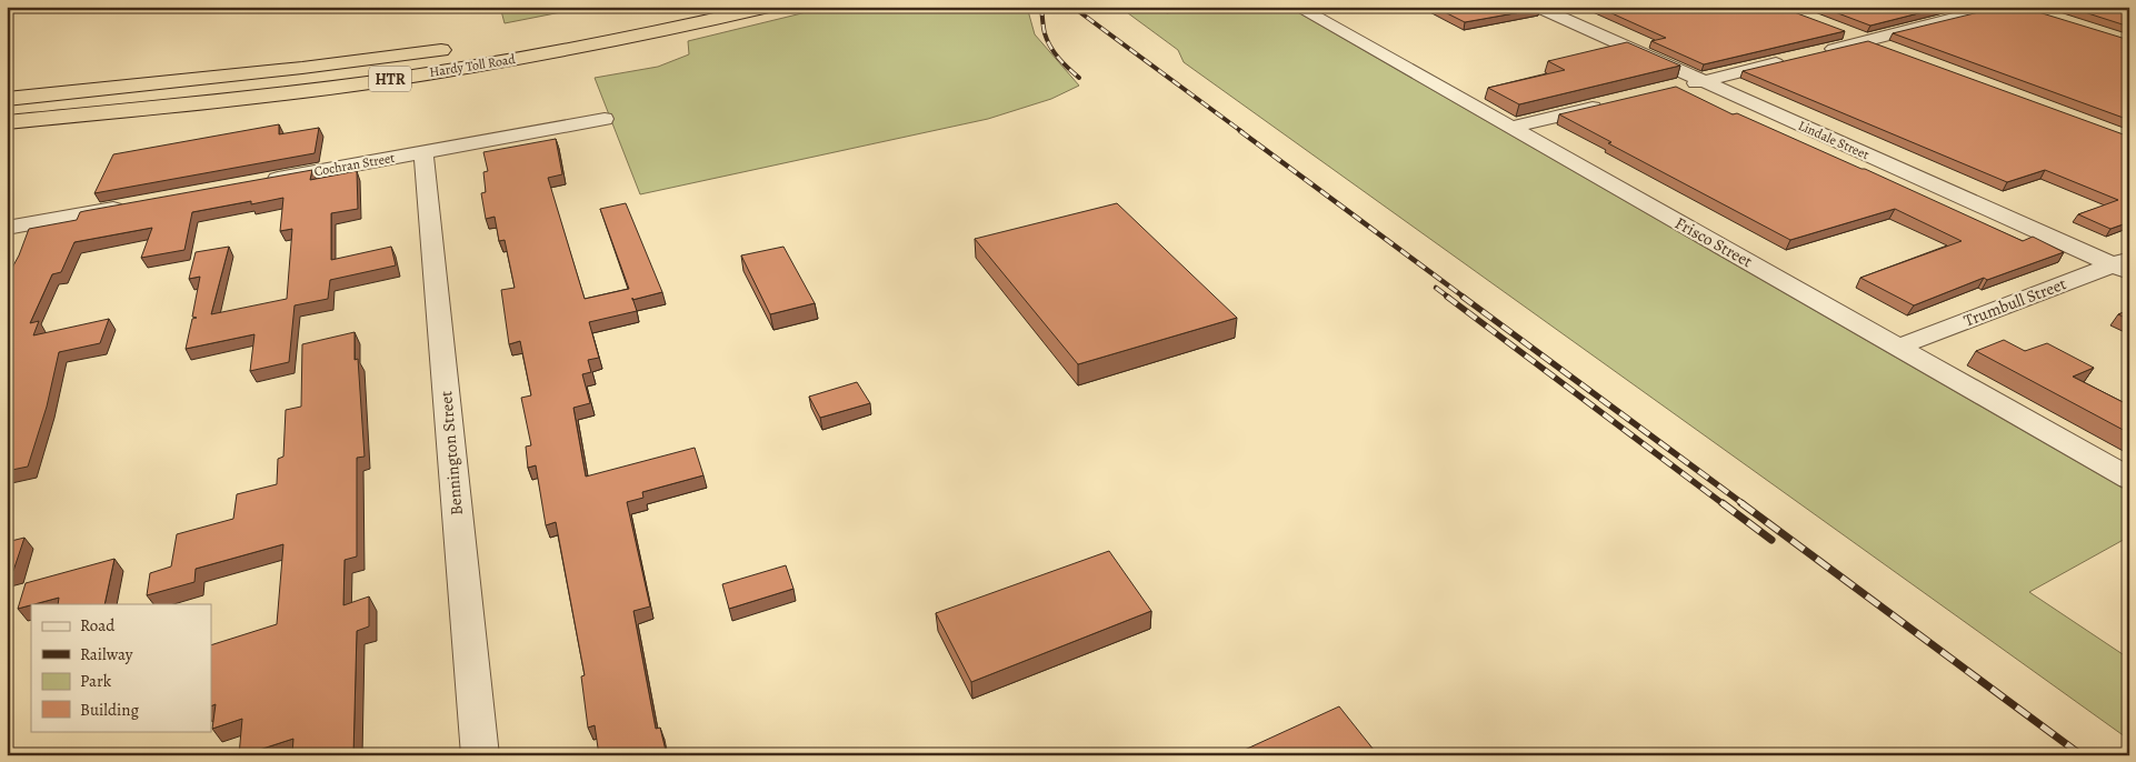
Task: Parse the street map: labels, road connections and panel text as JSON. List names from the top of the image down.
{
  "streets": {
    "highway": ["Hardy Toll Road", "HTR"],
    "street": [
      "Lindale Street",
      "Cochran Street",
      "Frisco Street",
      "Trumbull Street",
      "Bennington Street"
    ]
  },
  "crossings": [
    ["Lindale Street", "Trumbull Street"],
    ["Cochran Street", "Bennington Street"],
    ["Frisco Street", "Trumbull Street"]
  ],
  "legend": [
    "Road",
    "Railway",
    "Park",
    "Building"
  ]
}
